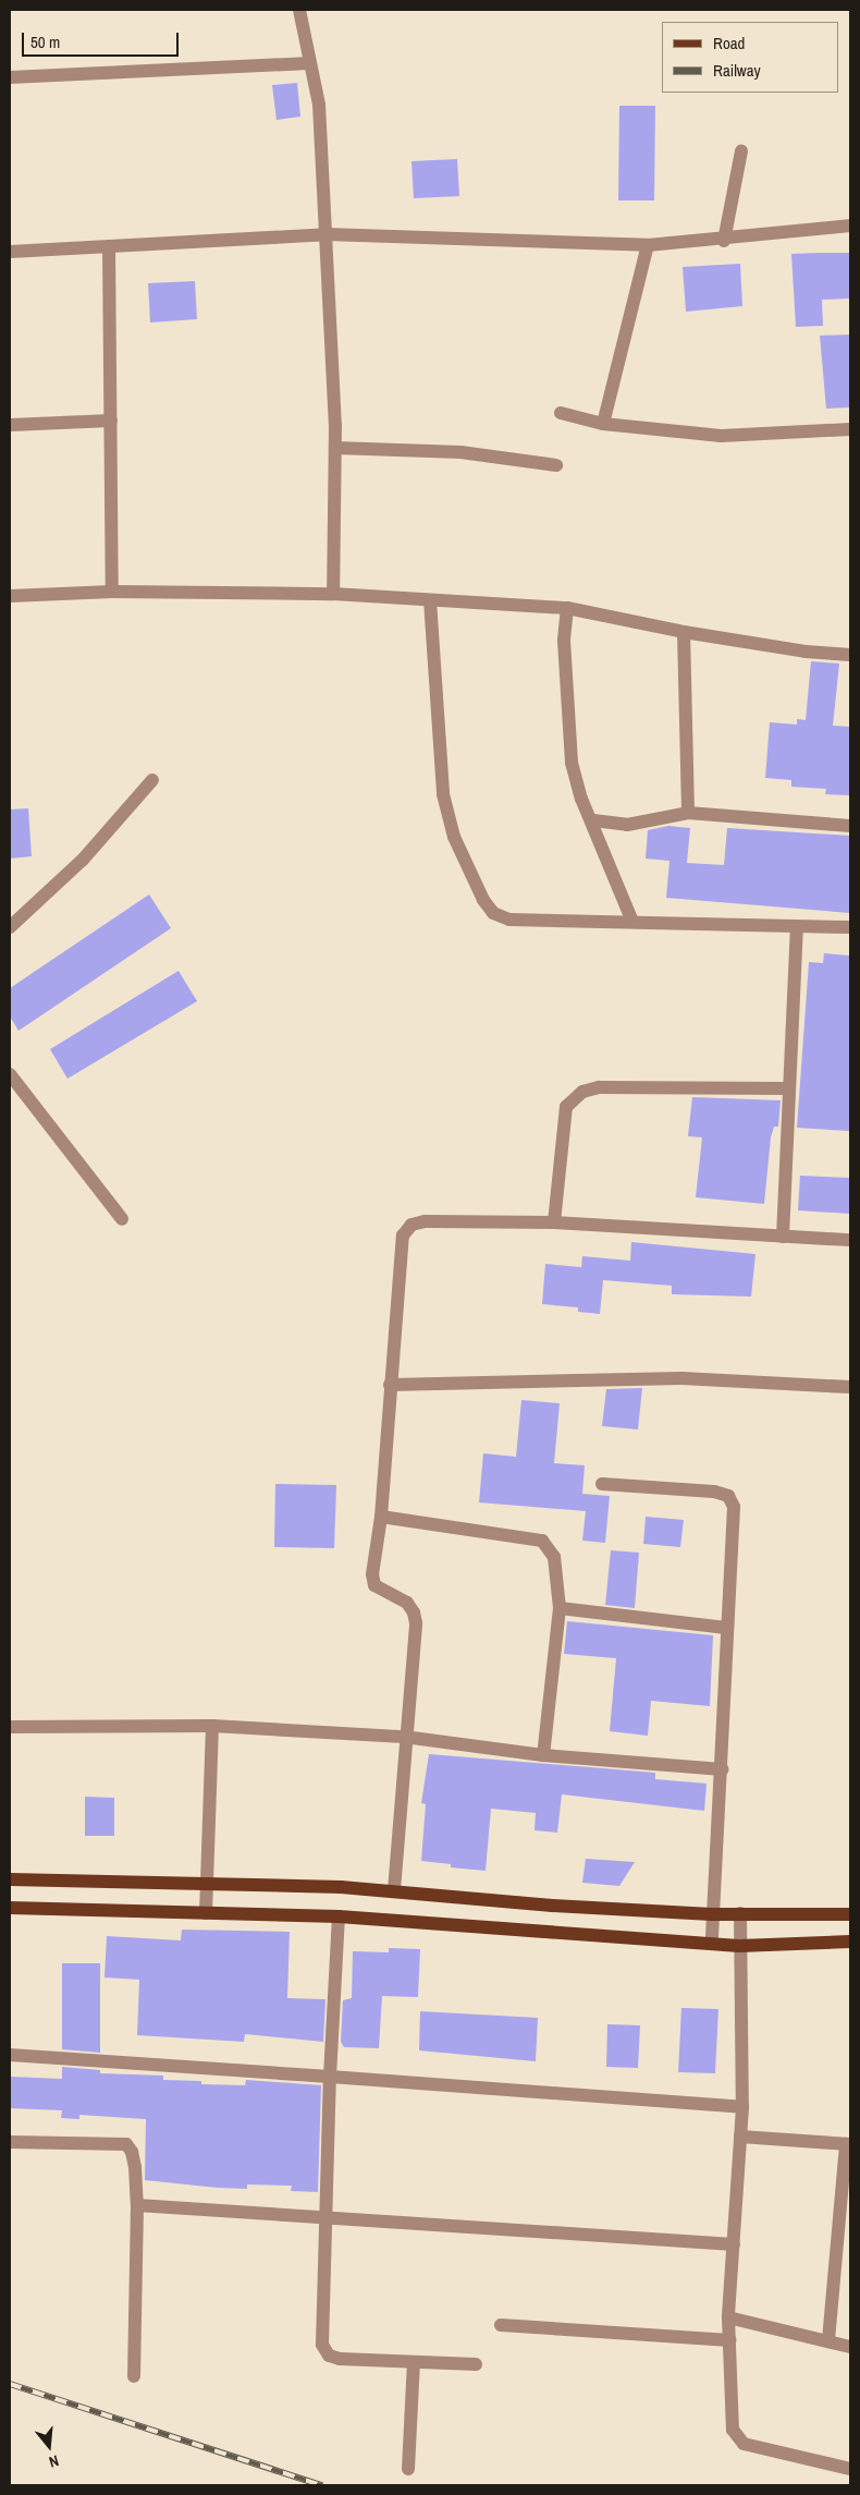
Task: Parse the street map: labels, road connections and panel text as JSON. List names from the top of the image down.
{
  "legend": ["Road", "Railway"],
  "scale_bar": "50 m",
  "north": "bottom"
}
